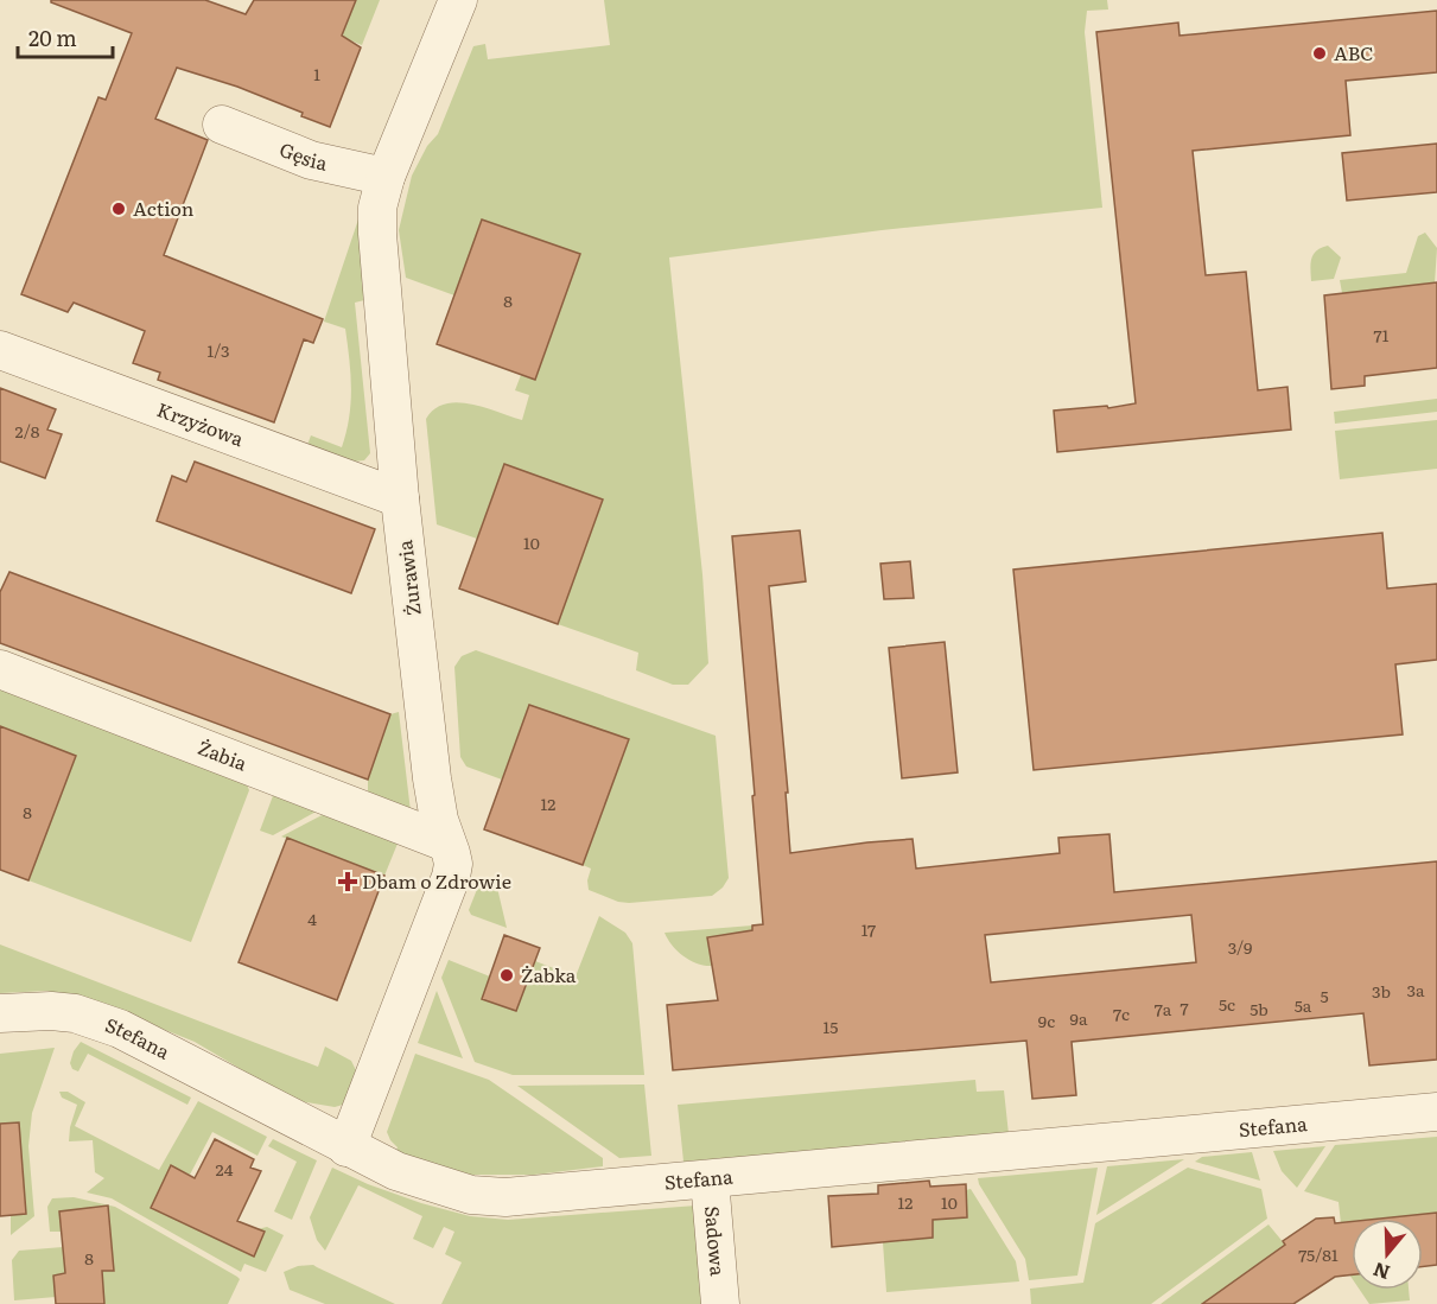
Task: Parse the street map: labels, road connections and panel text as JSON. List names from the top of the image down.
{
  "streets": {
    "street": [
      "Gęsia",
      "Krzyżowa",
      "Żurawia",
      "Żabia",
      "Stefana",
      "Sadowa"
    ]
  },
  "crossings": [
    ["Gęsia", "Żurawia"],
    ["Krzyżowa", "Żurawia"],
    ["Żurawia", "Żabia"],
    ["Żurawia", "Stefana"],
    ["Stefana", "Sadowa"]
  ],
  "places": {
    "other": ["ABC", "Action", "Żabka"],
    "health": ["Dbam o Zdrowie"]
  },
  "house_numbers": [
    "1",
    "8",
    "71",
    "1/3",
    "2/8",
    "10",
    "12",
    "8",
    "4",
    "17",
    "3/9",
    "3a",
    "3b",
    "5",
    "5c",
    "5a",
    "7",
    "7a",
    "5b",
    "7c",
    "9a",
    "9c",
    "15",
    "24",
    "12",
    "10",
    "75/81",
    "8"
  ],
  "scale_bar": "20 m",
  "north": "bottom"
}
